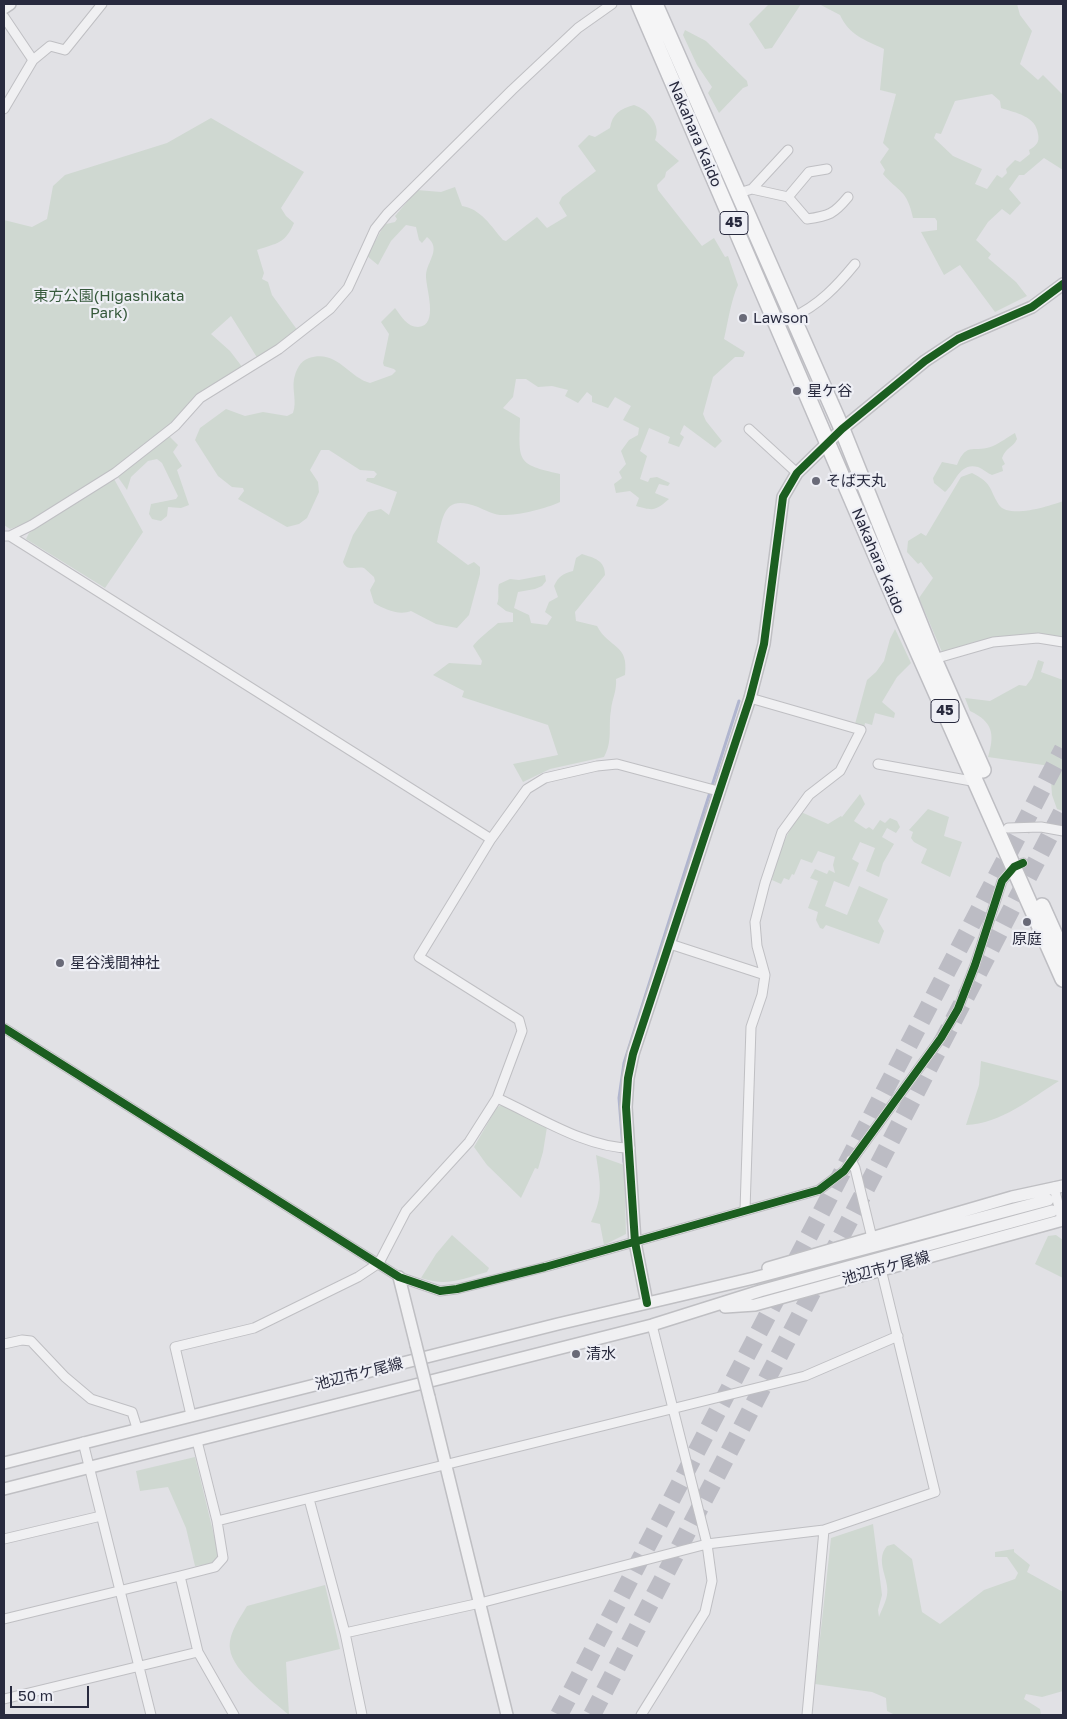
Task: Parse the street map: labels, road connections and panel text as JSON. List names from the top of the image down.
{
  "streets": {
    "main road": ["Nakahara Kaido", "45"],
    "street": ["池辺市ケ尾線"]
  },
  "parks": ["東方公園(Higashikata Park)"],
  "places": [
    "Lawson",
    "星ケ谷",
    "そば天丸",
    "原庭",
    "星谷浅間神社",
    "清水"
  ],
  "scale_bar": "50 m"
}
